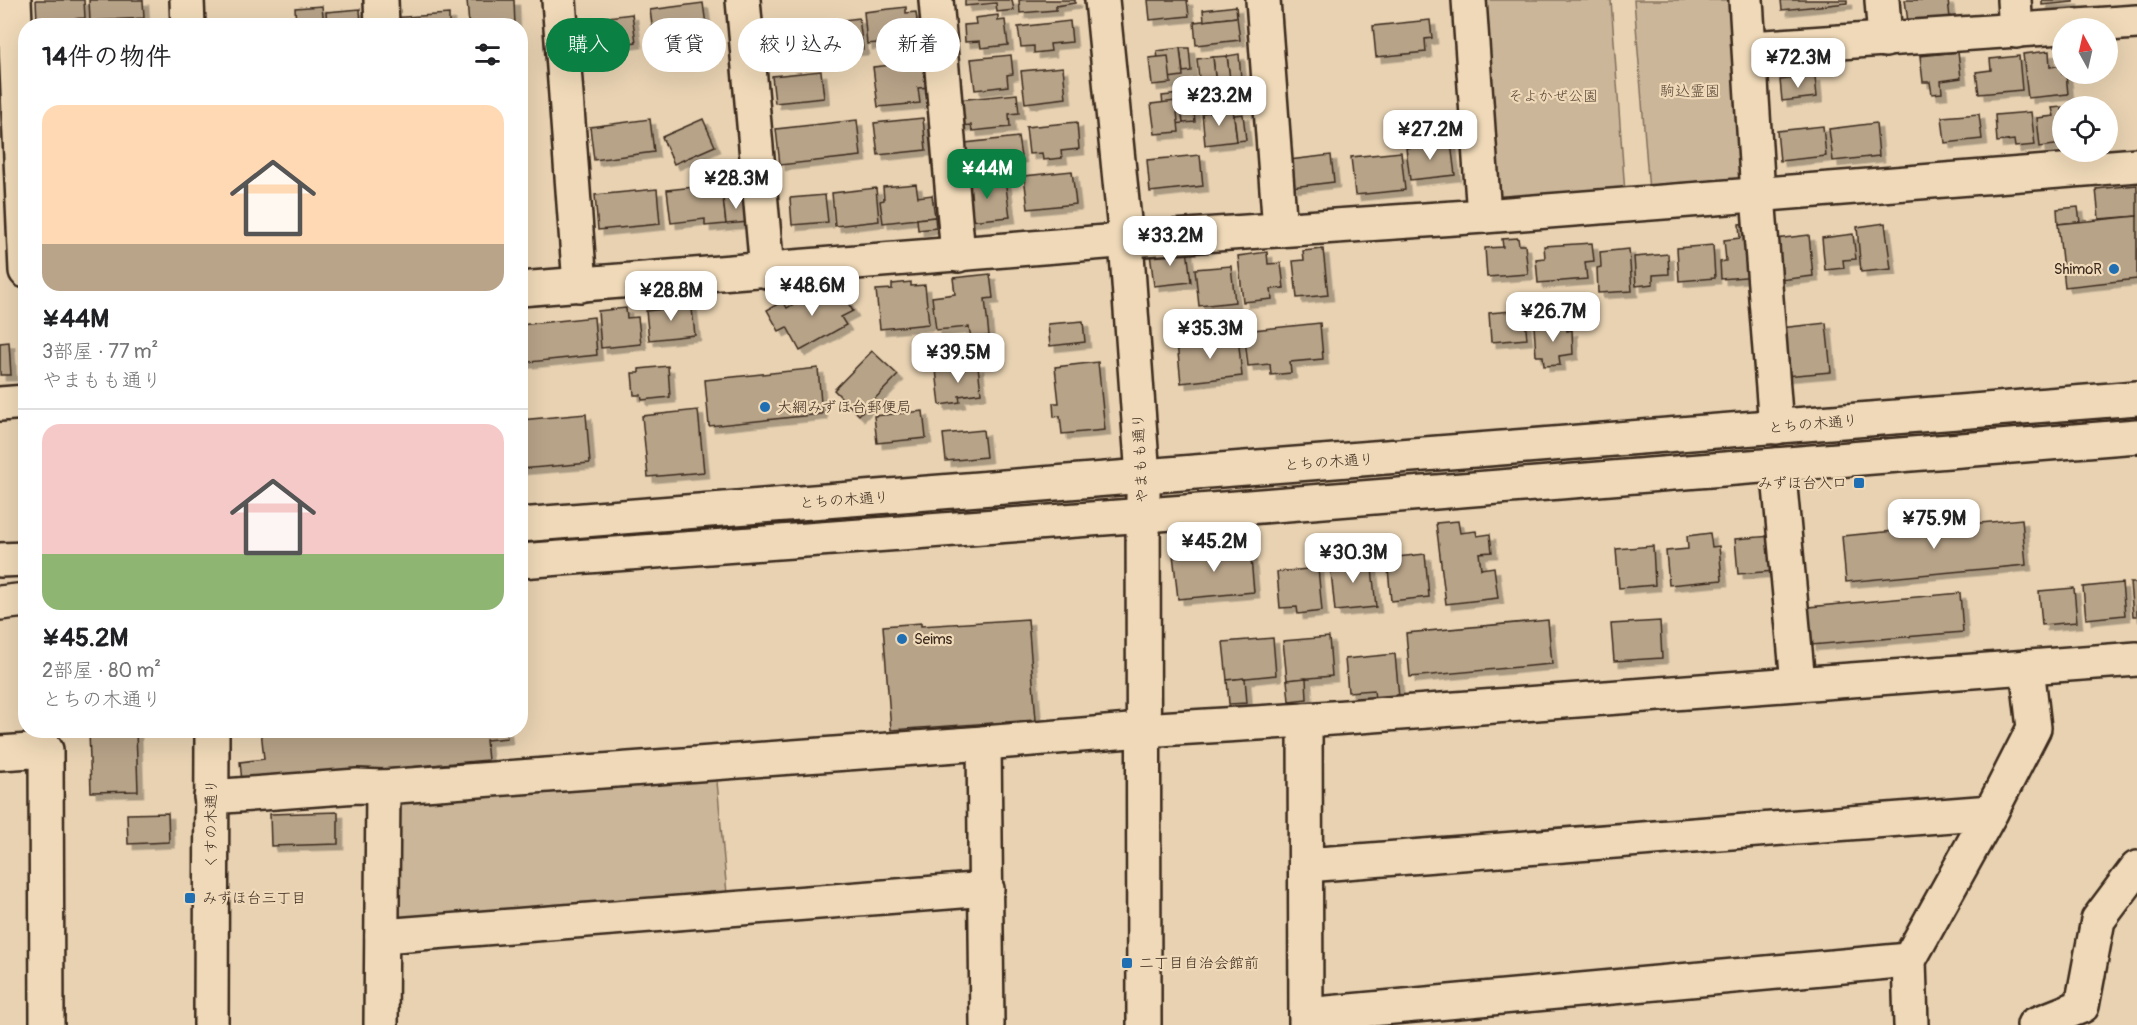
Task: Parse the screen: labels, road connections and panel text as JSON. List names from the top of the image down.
{
  "streets": {
    "street": ["とちの木通り", "やまもも通り", "くすの木通り"]
  },
  "crossings": [
    ["とちの木通り", "やまもも通り"]
  ],
  "parks": ["駒込霊園", "そよかぜ公園"],
  "places": {
    "other": ["ShimoR", "大網みずほ台郵便局", "Seims"],
    "transit": ["みずほ台入口", "みずほ台三丁目", "二丁目自治会館前"]
  },
  "north": "top",
  "page": {
    "chip": [
      "購入",
      "賃貸",
      "絞り込み",
      "新着"
    ],
    "heading": "14件の物件",
    "price": [
      "¥72.3M",
      "¥23.2M",
      "¥27.2M",
      "¥44M",
      "¥28.3M",
      "¥33.2M",
      "¥48.6M",
      "¥28.8M",
      "¥26.7M",
      "¥35.3M",
      "¥39.5M",
      "¥75.9M",
      "¥45.2M",
      "¥30.3M"
    ],
    "list": [
      {
        "name": "¥44M",
        "note": "3部屋 · 77 m² · やまもも通り"
      },
      {
        "name": "¥45.2M",
        "note": "2部屋 · 80 m² · とちの木通り"
      }
    ]
  }
}
